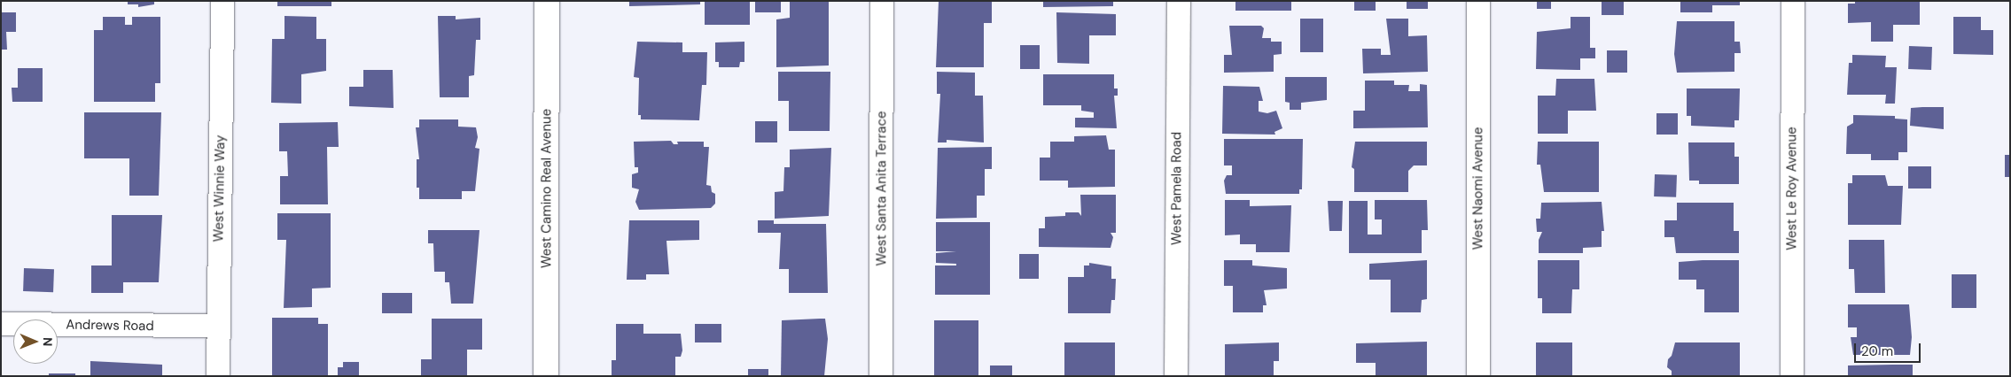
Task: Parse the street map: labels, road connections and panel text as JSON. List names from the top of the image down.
{
  "streets": {
    "street": [
      "West Winnie Way",
      "West Camino Real Avenue",
      "West Santa Anita Terrace",
      "West Pamela Road",
      "West Naomi Avenue",
      "West Le Roy Avenue",
      "Andrews Road"
    ]
  },
  "crossings": [
    ["West Winnie Way", "Andrews Road"]
  ],
  "scale_bar": "20 m",
  "north": "right"
}
